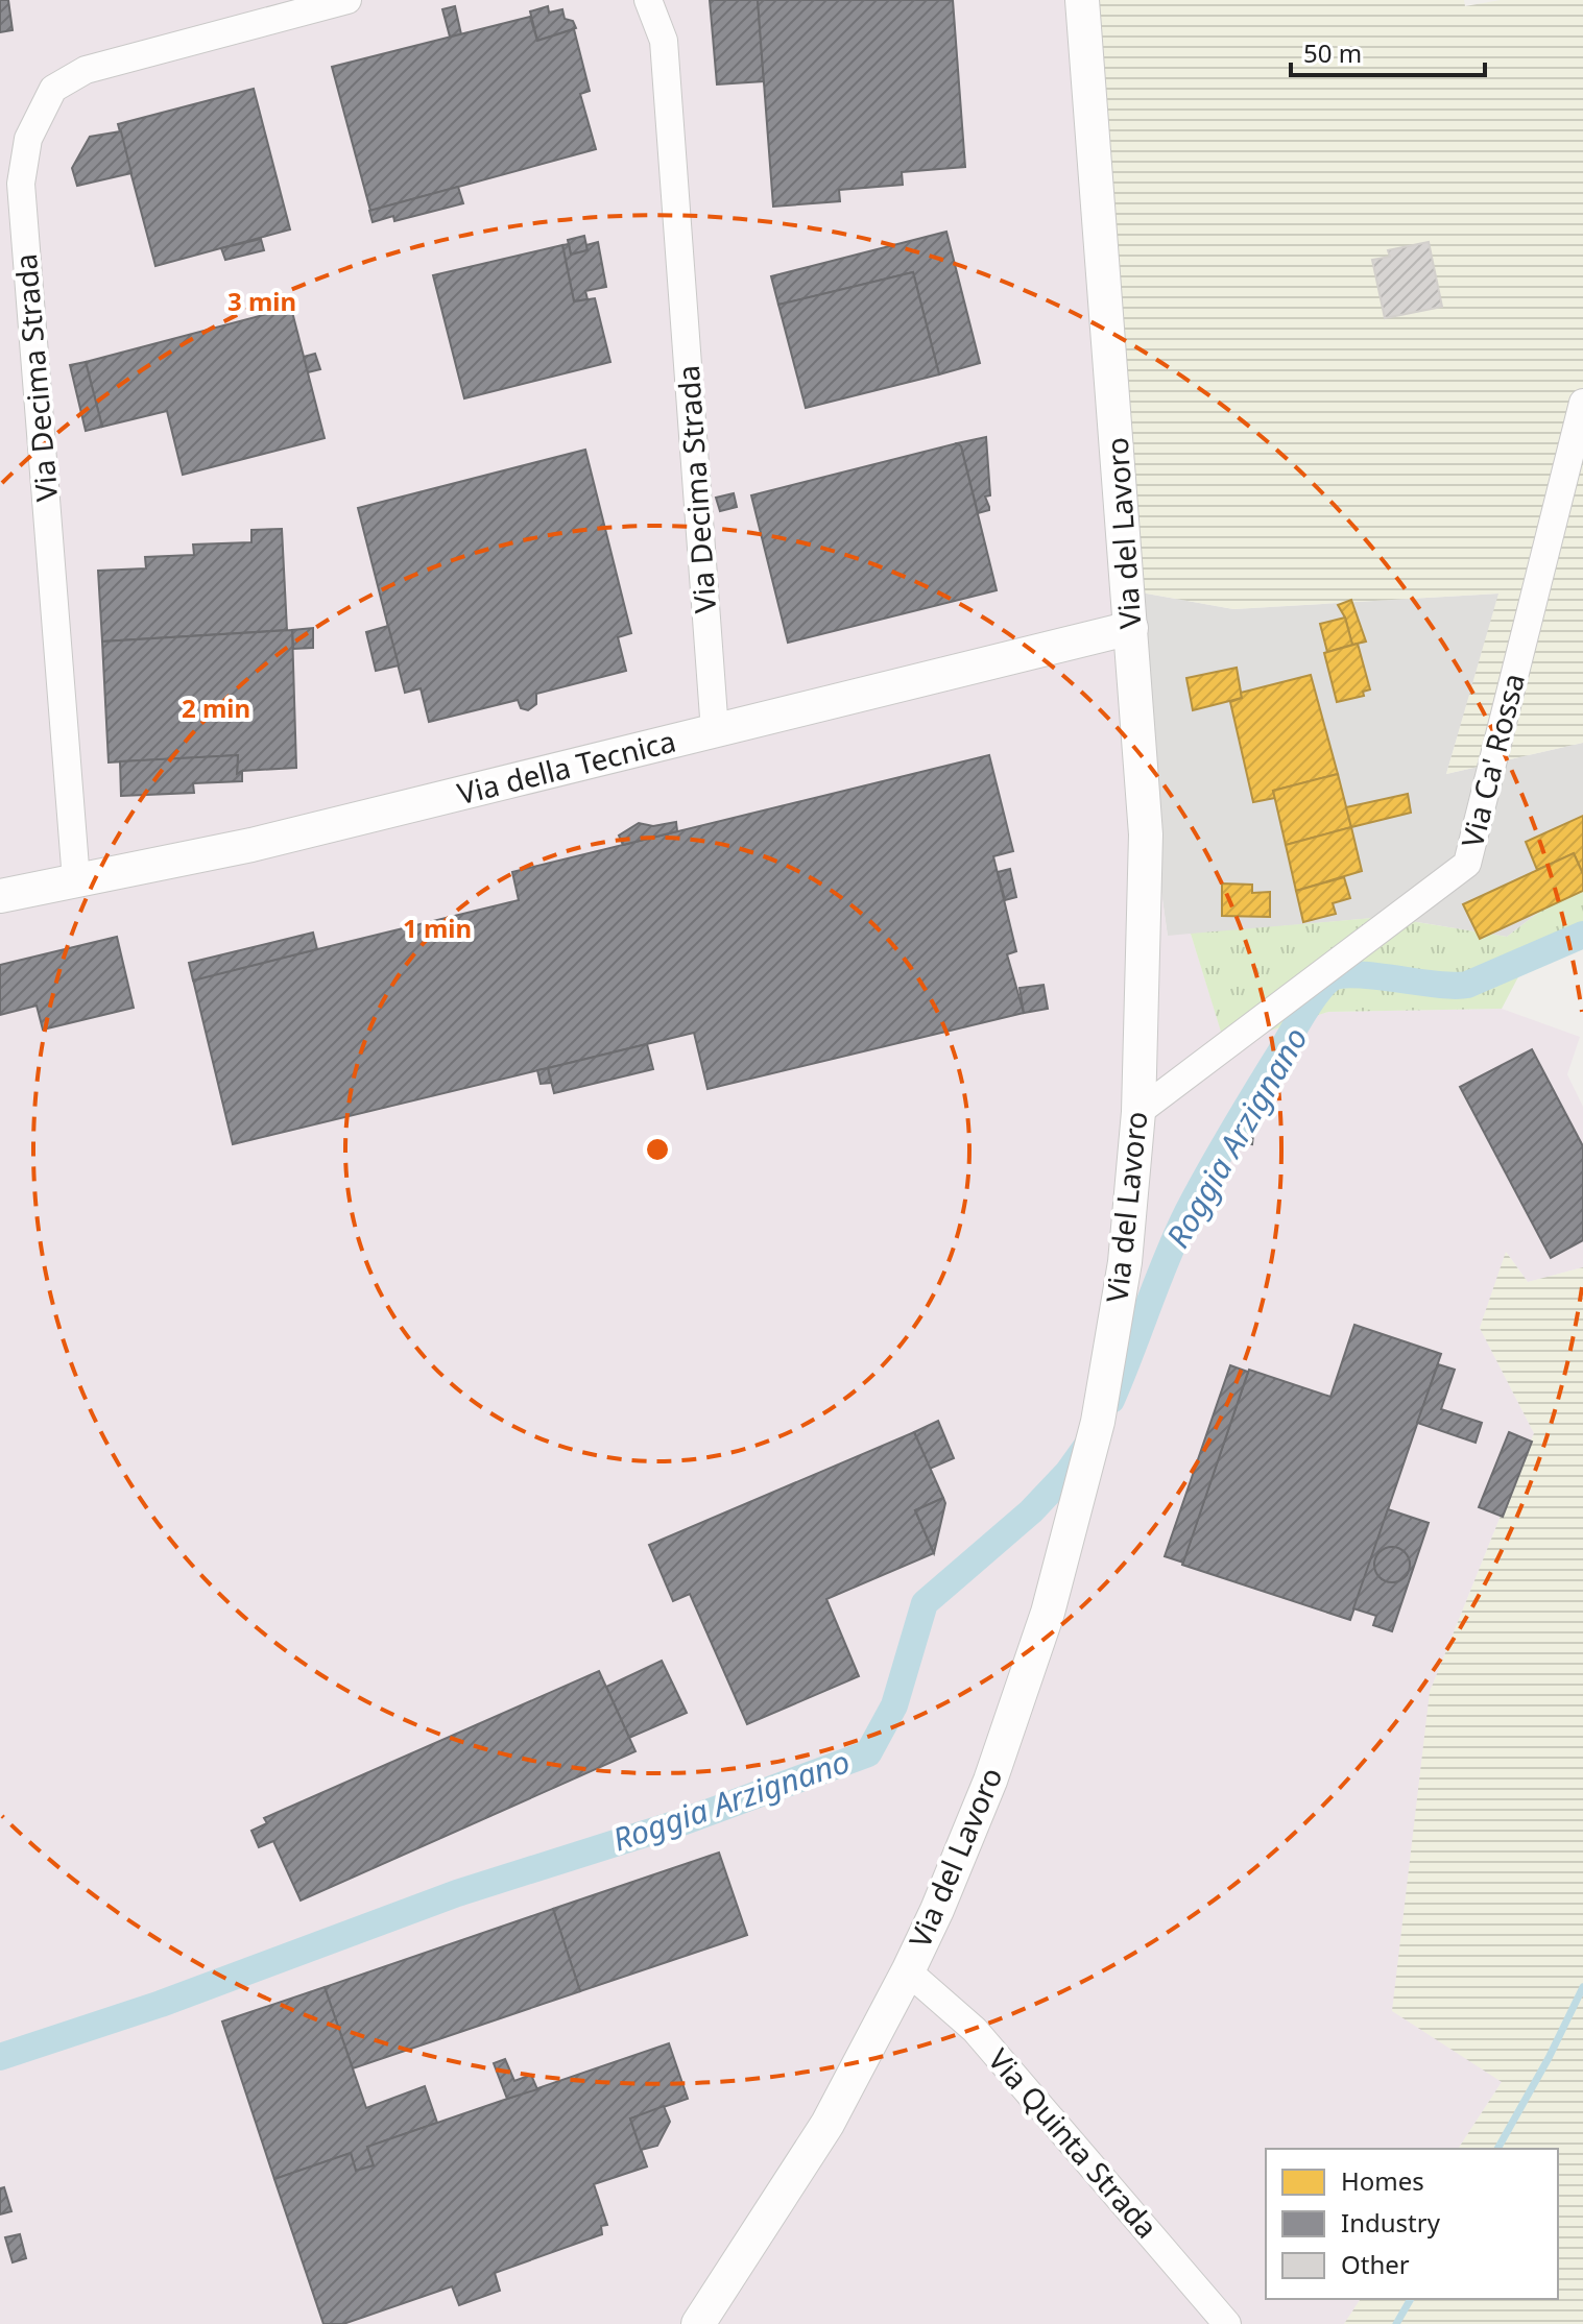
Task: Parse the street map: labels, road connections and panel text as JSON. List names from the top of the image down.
{
  "streets": {
    "street": [
      "Via Decima Strada",
      "Via del Lavoro",
      "Via Ca' Rossa",
      "Via della Tecnica",
      "Via Quinta Strada"
    ]
  },
  "crossings": [
    ["Via Decima Strada", "Via della Tecnica"],
    ["Via del Lavoro", "Via Ca' Rossa"],
    ["Via del Lavoro", "Via della Tecnica"],
    ["Via del Lavoro", "Via Quinta Strada"]
  ],
  "water": ["Roggia Arzignano"],
  "legend": ["Homes", "Industry", "Other"],
  "scale_bar": "50 m",
  "rings": ["3 min", "2 min", "1 min"]
}
